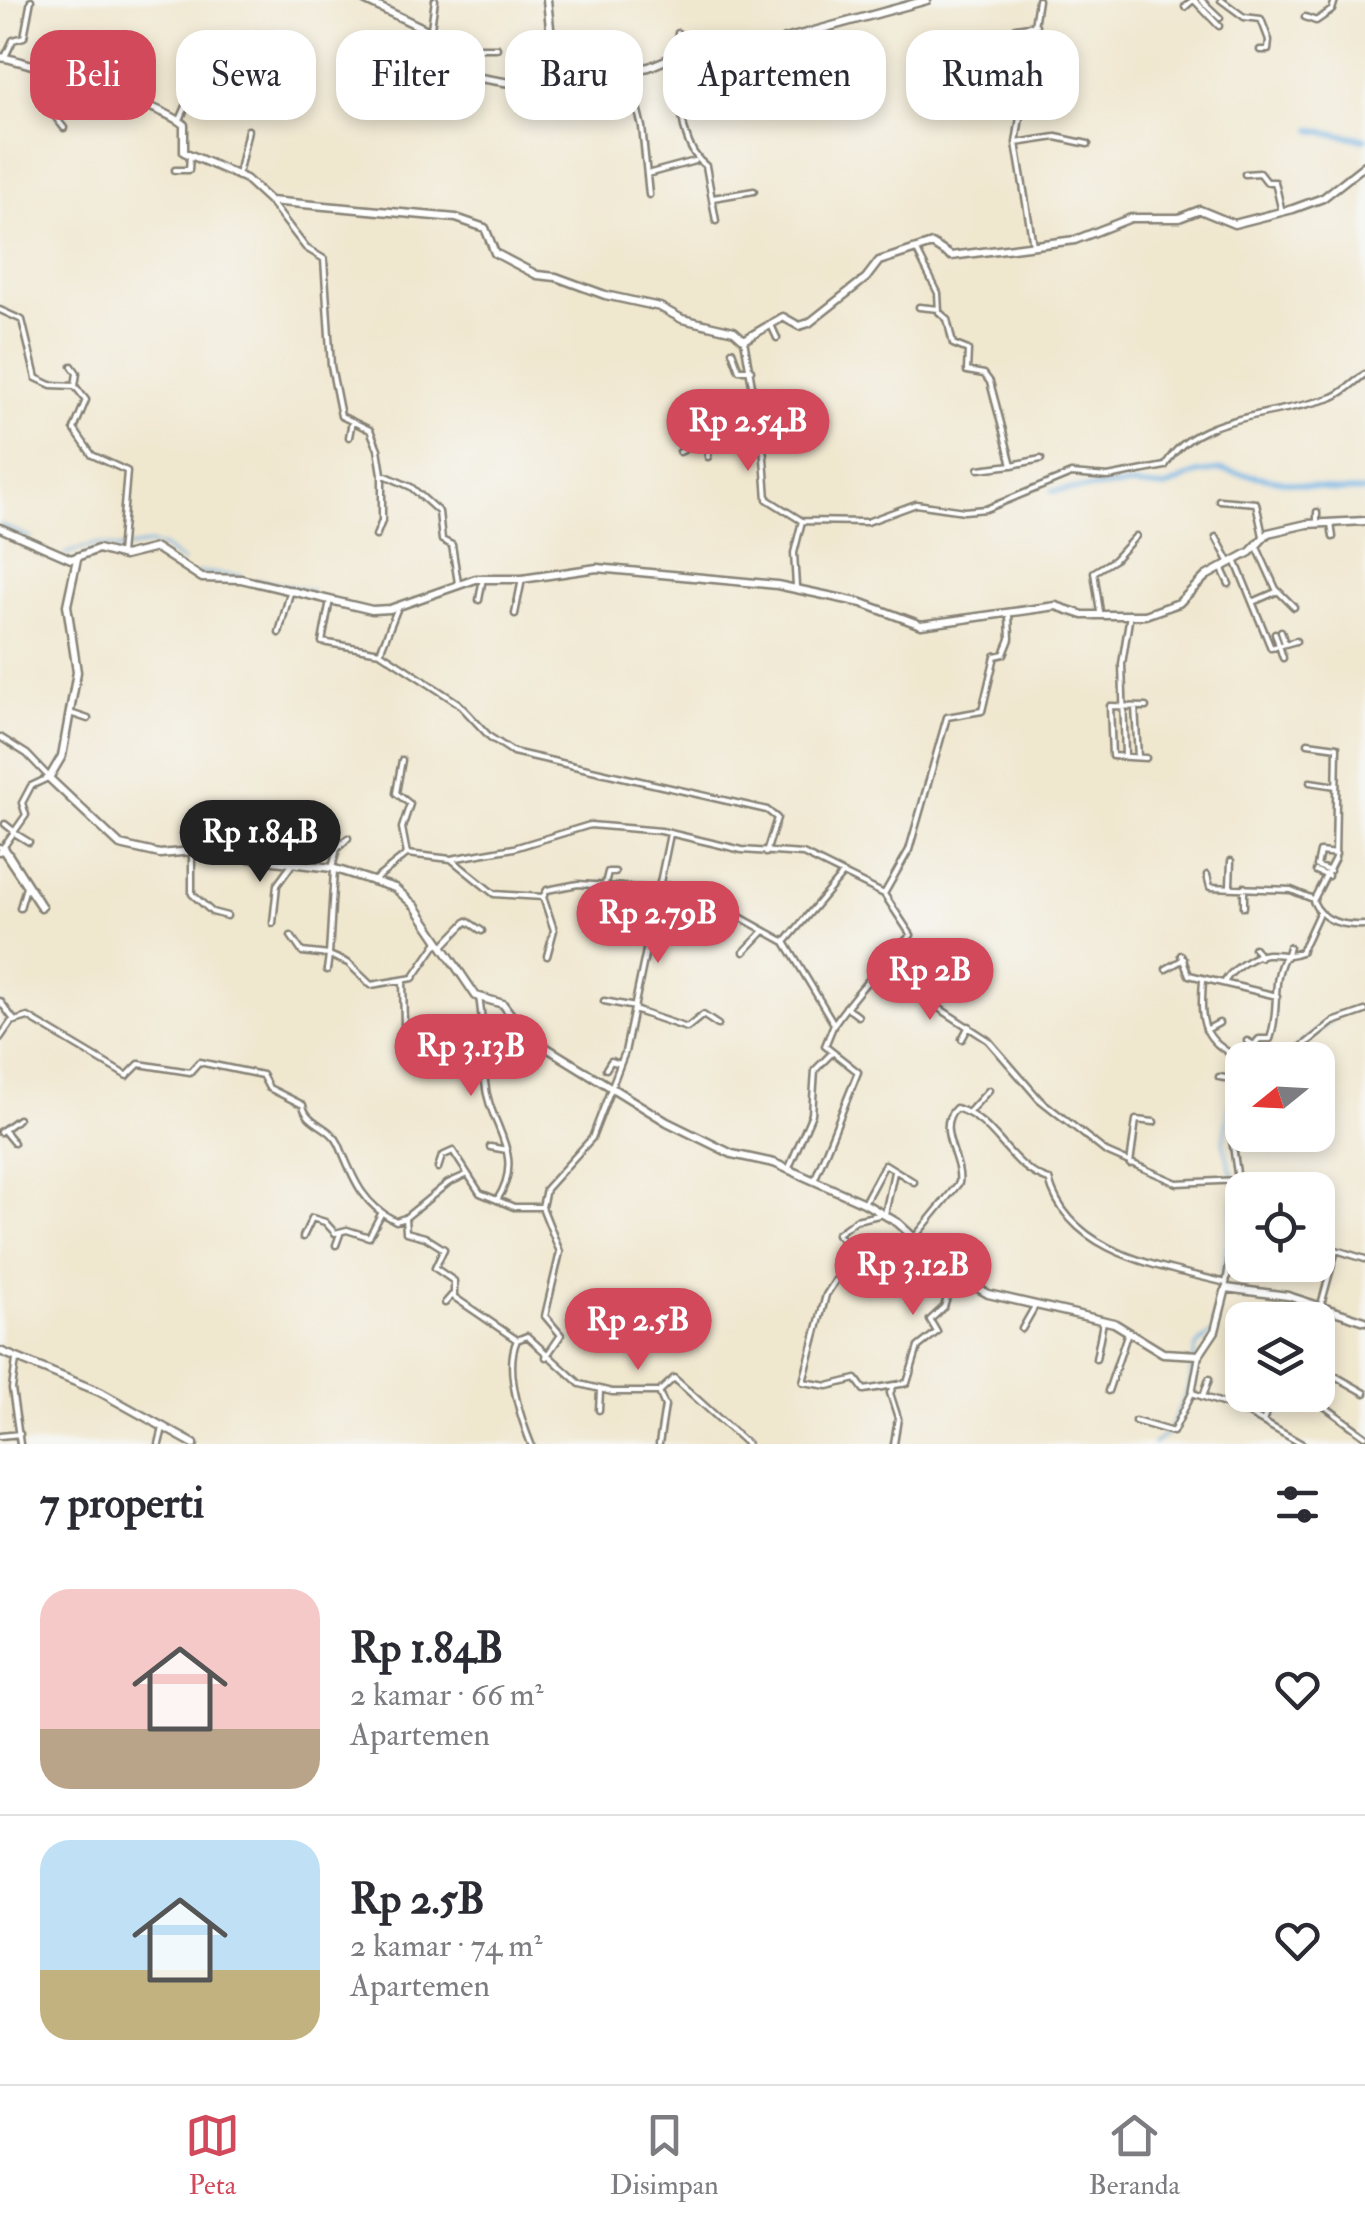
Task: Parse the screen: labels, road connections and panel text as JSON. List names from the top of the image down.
{
  "north": "left",
  "page": {
    "chip": [
      "Beli",
      "Sewa",
      "Filter",
      "Baru",
      "Apartemen",
      "Rumah"
    ],
    "price": [
      "Rp 2.54B",
      "Rp 1.84B",
      "Rp 2.79B",
      "Rp 2B",
      "Rp 3.13B",
      "Rp 3.12B",
      "Rp 2.5B"
    ],
    "heading": "7 properti",
    "list": [
      {
        "name": "Rp 1.84B",
        "note": "2 kamar · 66 m² · Apartemen"
      },
      {
        "name": "Rp 2.5B",
        "note": "2 kamar · 74 m² · Apartemen"
      }
    ],
    "tabs": ["Peta", "Disimpan", "Beranda"]
  }
}
